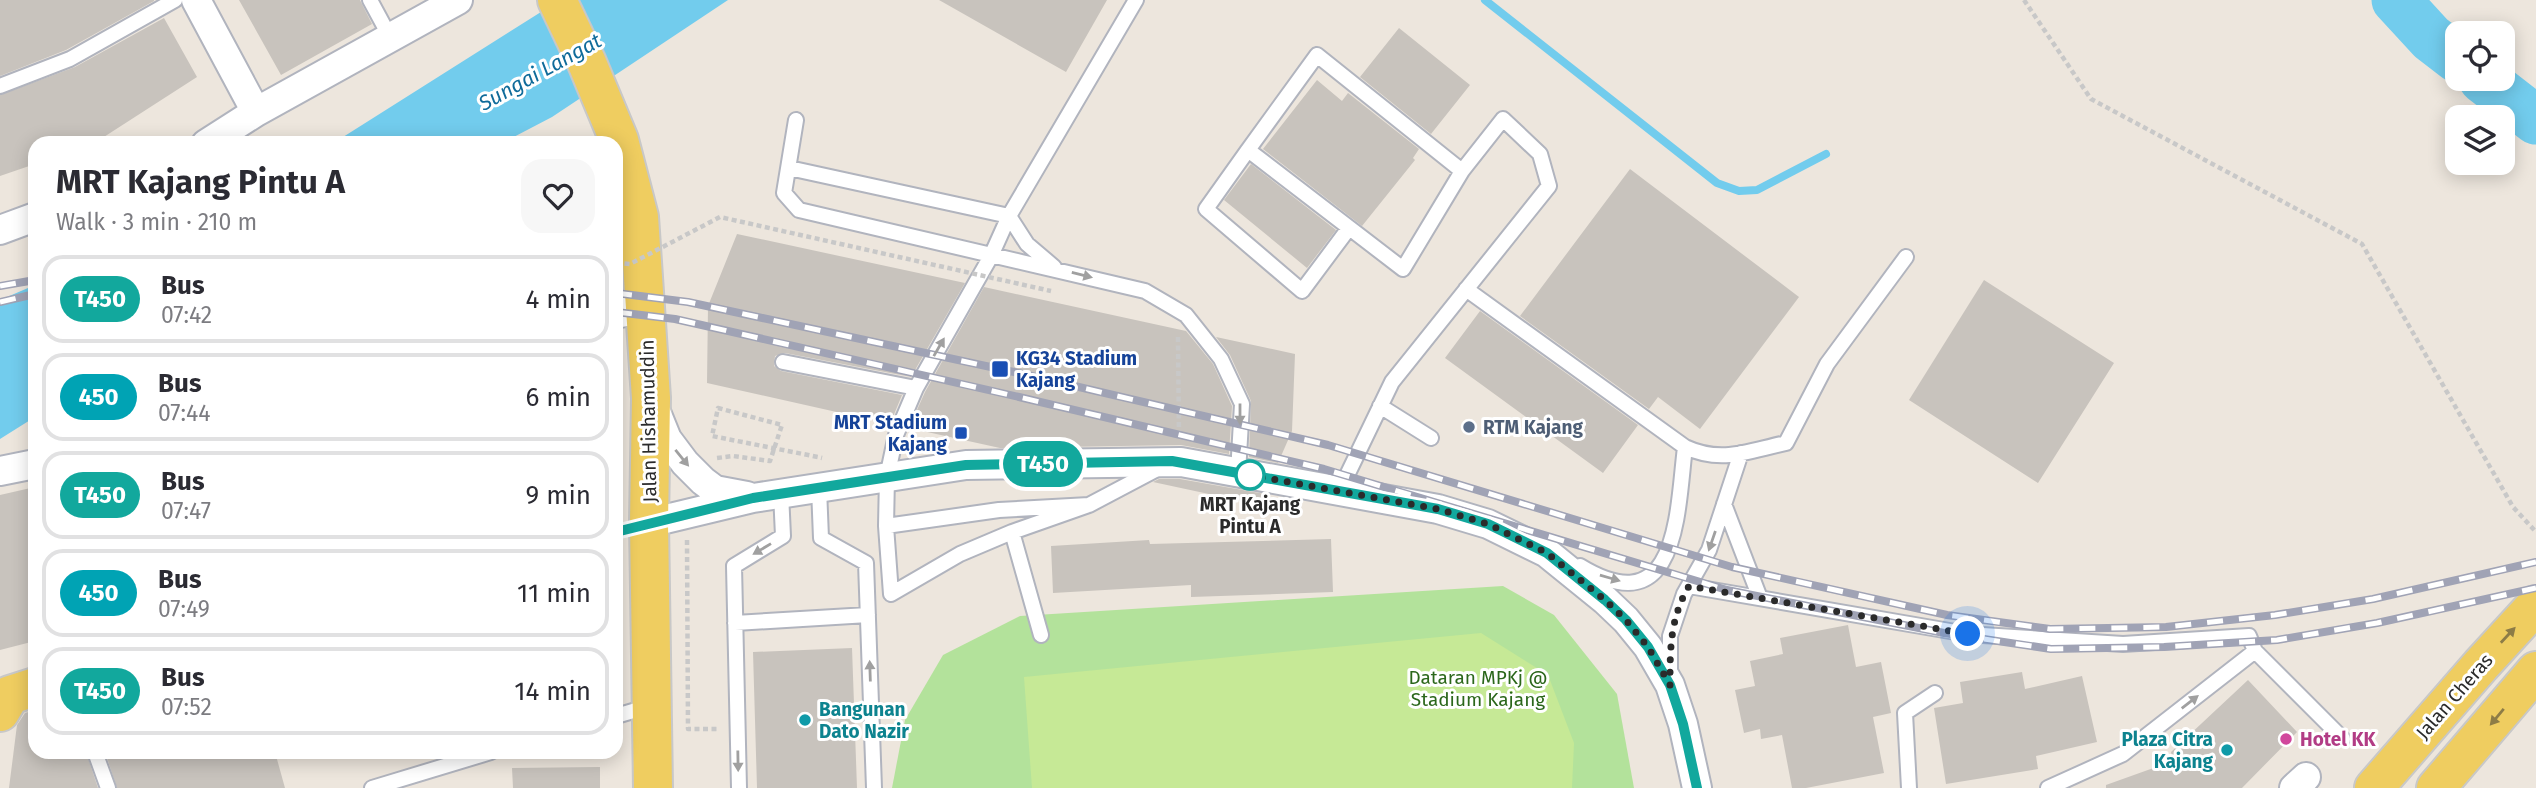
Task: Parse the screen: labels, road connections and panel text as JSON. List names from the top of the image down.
{
  "streets": {
    "main road": ["Jalan Hishamuddin", "Jalan Cheras"]
  },
  "water": ["Sungai Langat"],
  "parks": ["Dataran MPKj @ Stadium Kajang"],
  "places": {
    "transit": ["KG34 Stadium Kajang", "MRT Stadium Kajang"],
    "other": [
      "RTM Kajang",
      "MRT Kajang Pintu A",
      "Bangunan Dato Nazir",
      "Hotel KK",
      "Plaza Citra Kajang"
    ]
  },
  "lines": ["bus line T450"],
  "page": {
    "on_map": "T450",
    "heading": ["MRT Kajang Pintu A", "Walk · 3 min · 210 m"],
    "list": [
      {
        "mark": "T450",
        "name": "Bus",
        "note": "07:42",
        "value": "4 min"
      },
      {
        "mark": "450",
        "name": "Bus",
        "note": "07:44",
        "value": "6 min"
      },
      {
        "mark": "T450",
        "name": "Bus",
        "note": "07:47",
        "value": "9 min"
      },
      {
        "mark": "450",
        "name": "Bus",
        "note": "07:49",
        "value": "11 min"
      },
      {
        "mark": "T450",
        "name": "Bus",
        "note": "07:52",
        "value": "14 min"
      }
    ]
  }
}
